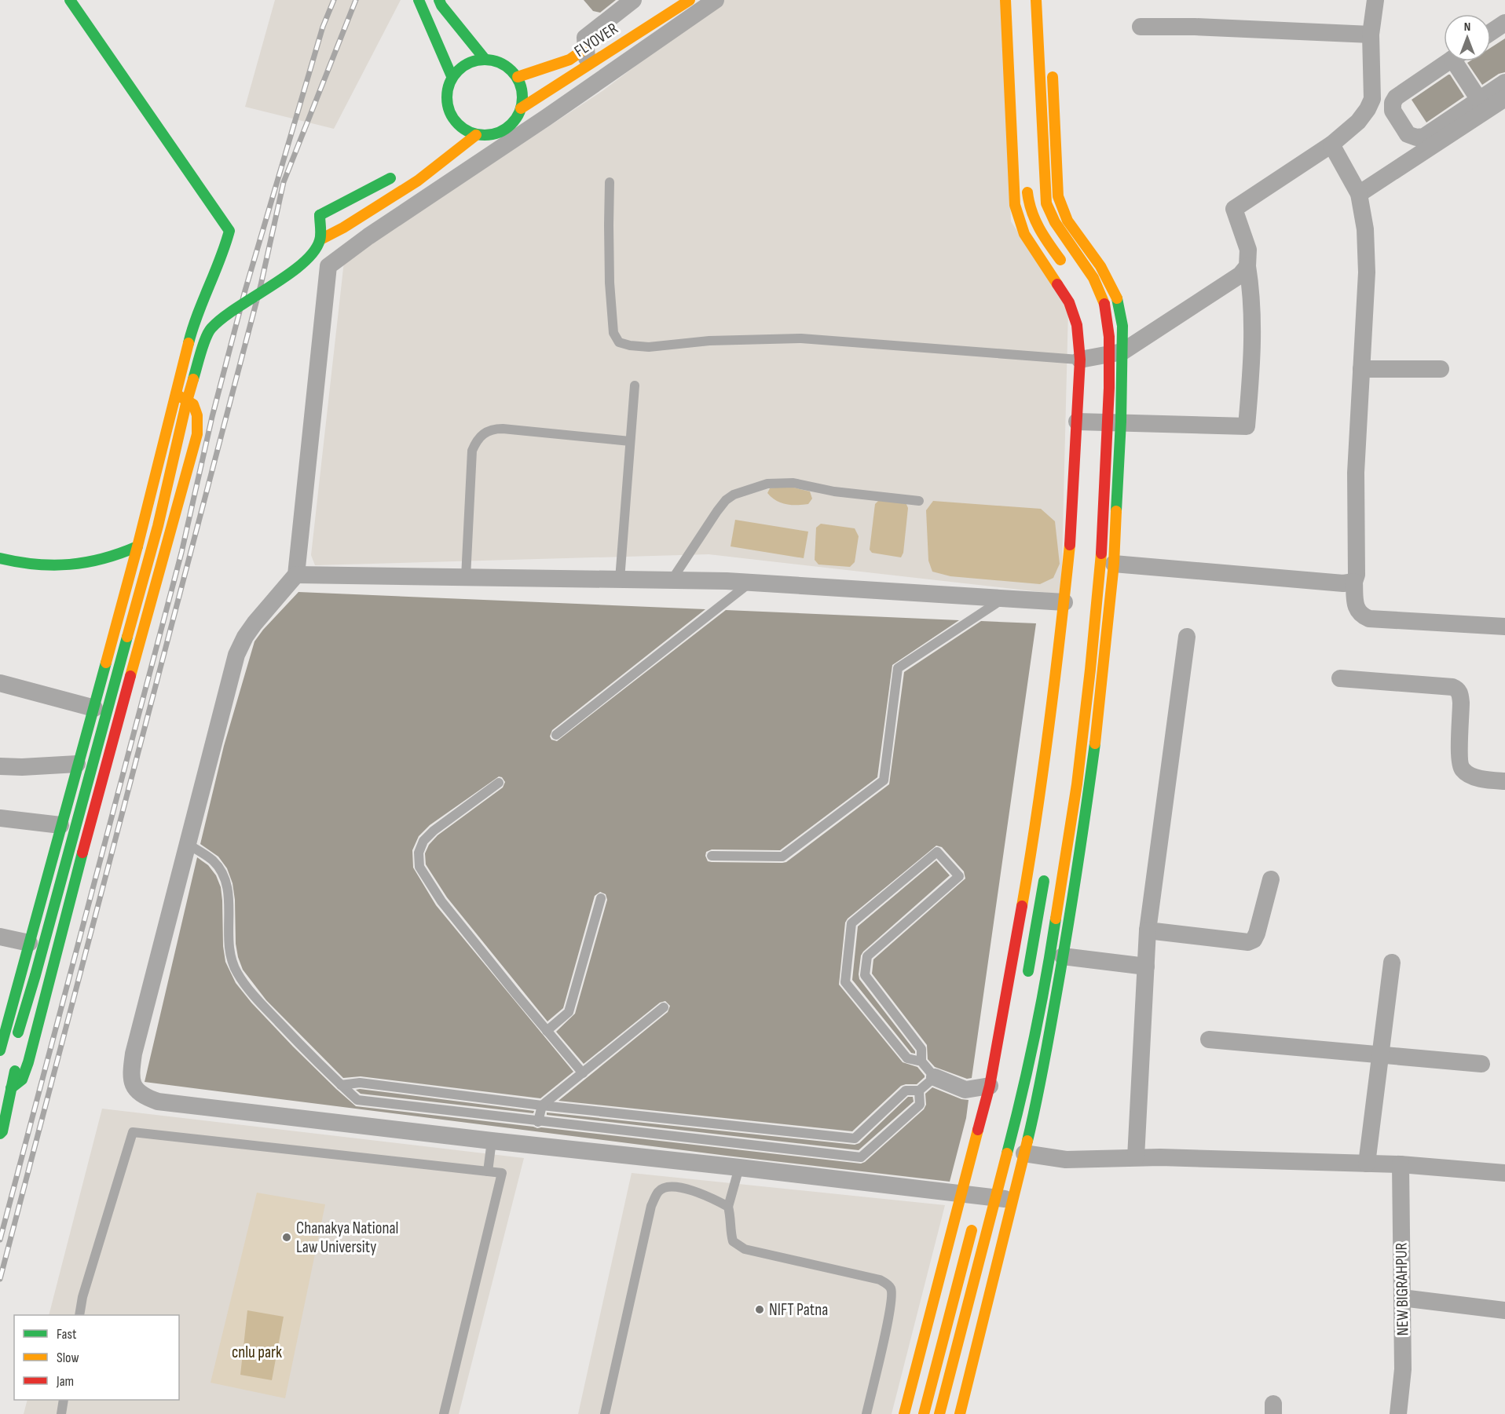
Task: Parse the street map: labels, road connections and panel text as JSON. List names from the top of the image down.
{
  "streets": {
    "main road": ["FLYOVER"],
    "street": ["NEW BIGRAHPUR"]
  },
  "parks": ["cnlu park"],
  "places": ["Chanakya National Law University", "NIFT Patna"],
  "legend": ["Fast", "Slow", "Jam"],
  "north": "top"
}
